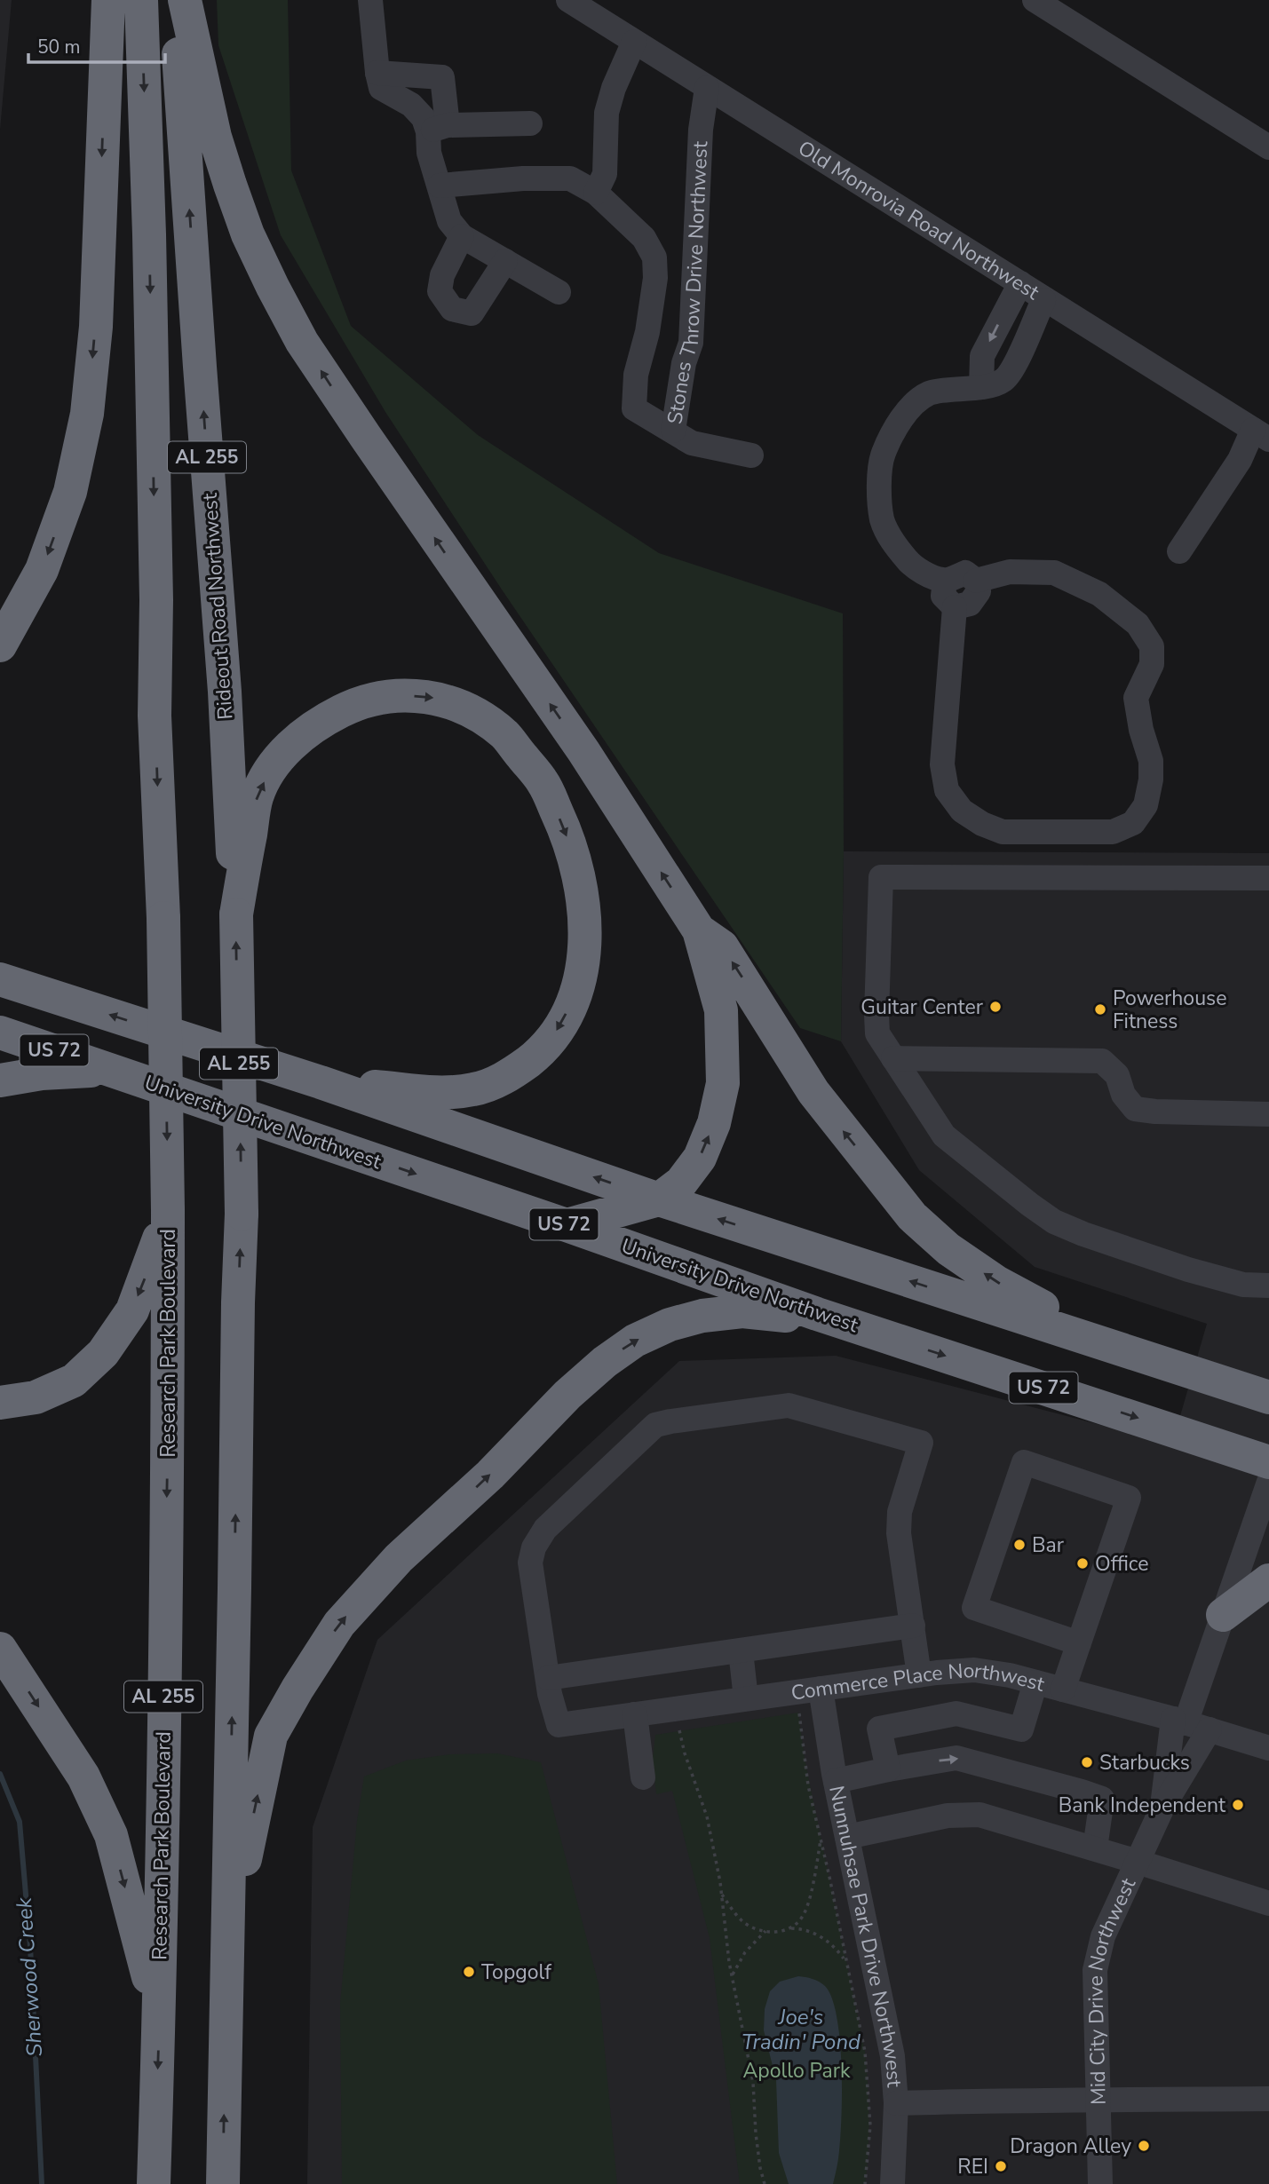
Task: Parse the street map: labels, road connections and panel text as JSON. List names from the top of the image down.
{
  "streets": {
    "highway": [
      "AL 255",
      "Rideout Road Northwest",
      "US 72",
      "University Drive Northwest",
      "Research Park Boulevard"
    ],
    "street": [
      "Old Monrovia Road Northwest",
      "Stones Throw Drive Northwest",
      "Commerce Place Northwest",
      "Nunnuhsae Park Drive Northwest",
      "Mid City Drive Northwest"
    ]
  },
  "crossings": [
    ["Old Monrovia Road Northwest", "Stones Throw Drive Northwest"],
    ["AL 255", "Rideout Road Northwest"],
    ["AL 255", "Research Park Boulevard"],
    ["Commerce Place Northwest", "Nunnuhsae Park Drive Northwest"],
    ["Commerce Place Northwest", "Mid City Drive Northwest"]
  ],
  "water": ["Sherwood Creek", "Joe's Tradin' Pond"],
  "parks": ["Apollo Park"],
  "places": [
    "Guitar Center",
    "Powerhouse Fitness",
    "Bar",
    "Office",
    "Starbucks",
    "Bank Independent",
    "Topgolf",
    "Dragon Alley",
    "REI"
  ],
  "scale_bar": "50 m"
}
